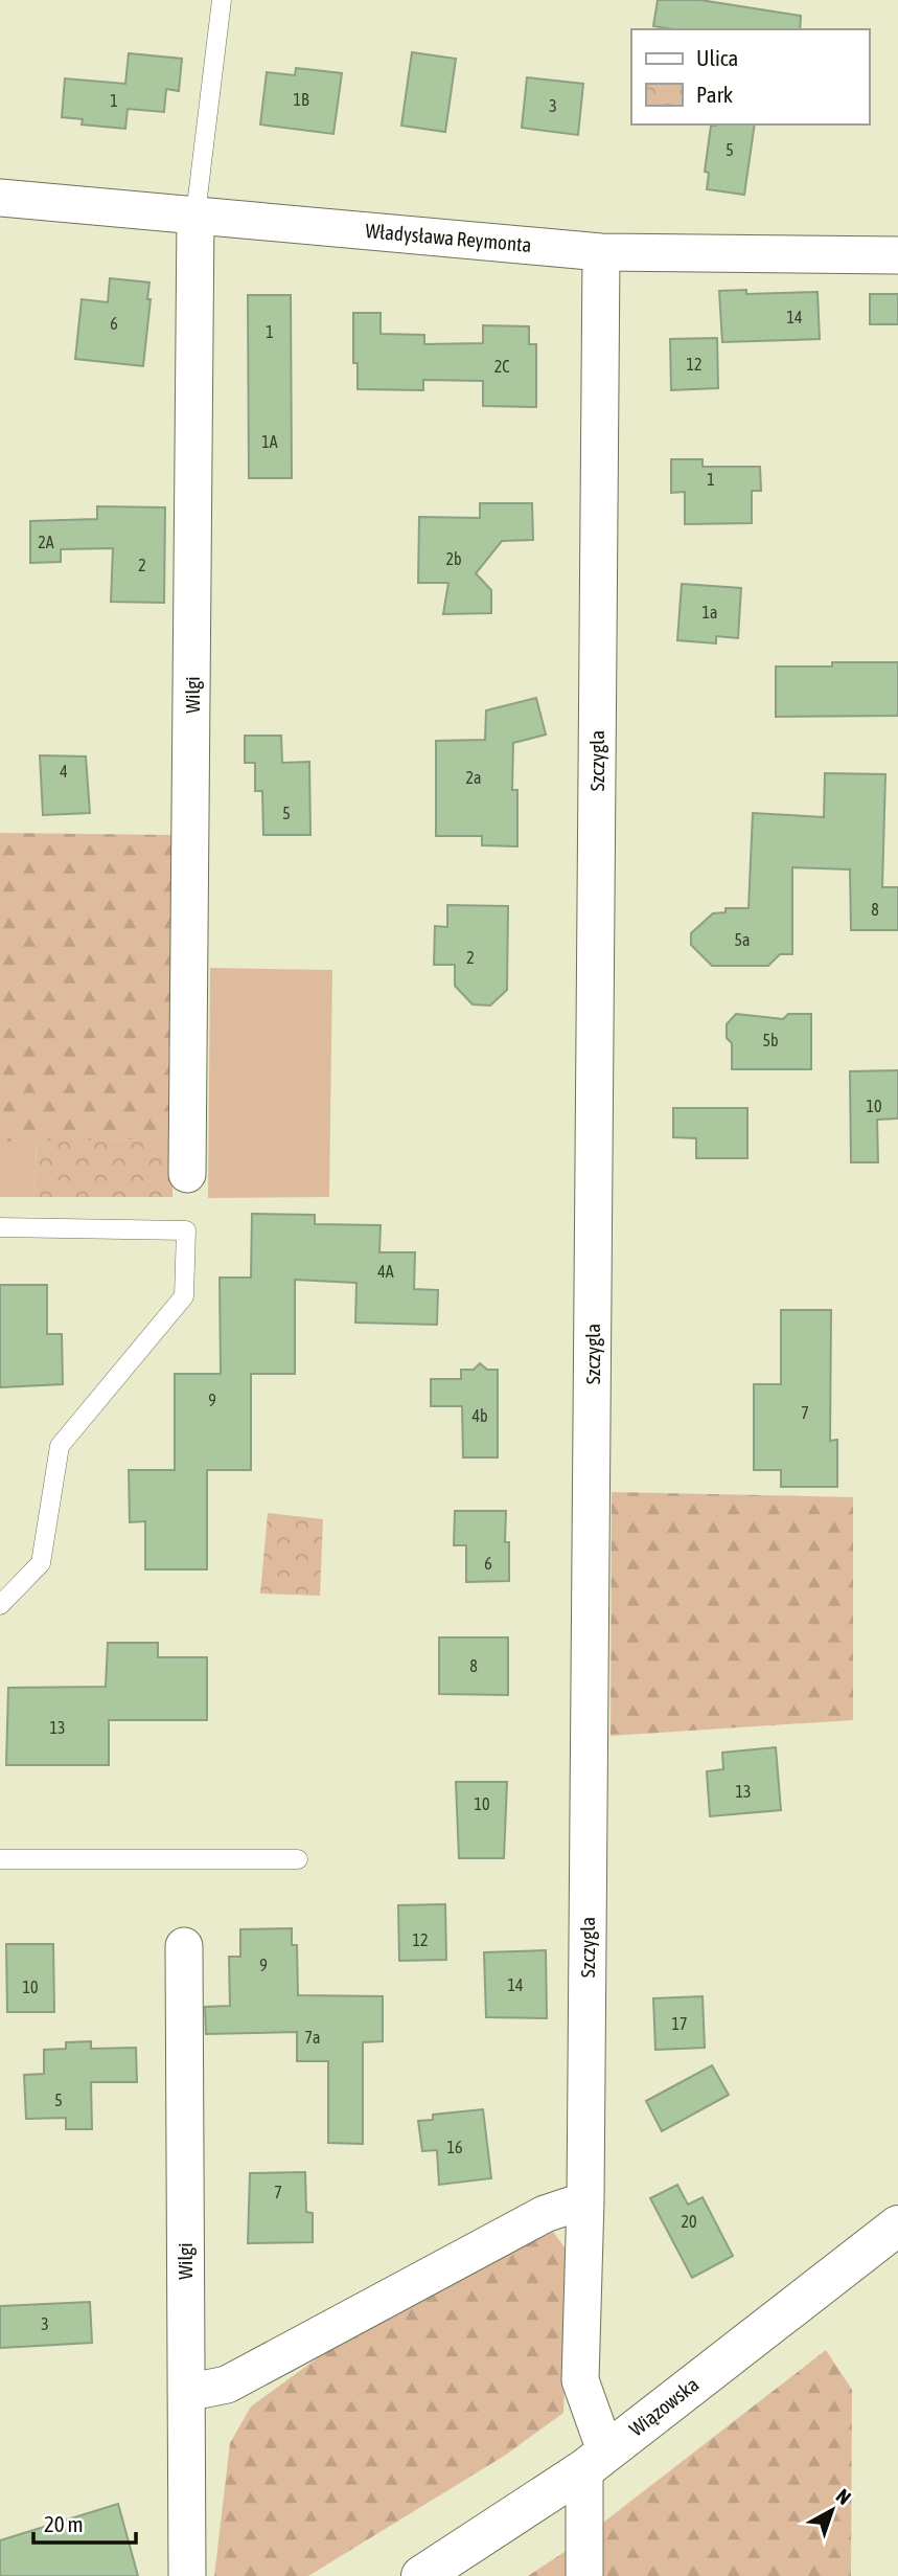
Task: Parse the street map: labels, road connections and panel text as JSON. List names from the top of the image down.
{
  "streets": {
    "main road": ["Wiązowska"],
    "street": ["Władysława Reymonta", "Wilgi", "Szczygla"]
  },
  "crossings": [
    ["Władysława Reymonta", "Wilgi"],
    ["Władysława Reymonta", "Szczygla"],
    ["Szczygla", "Wiązowska"]
  ],
  "house_numbers": [
    "1B",
    "1",
    "3",
    "5",
    "14",
    "6",
    "1",
    "12",
    "2C",
    "1A",
    "1",
    "2A",
    "2b",
    "2",
    "1a",
    "4",
    "2a",
    "5",
    "8",
    "5a",
    "2",
    "5b",
    "10",
    "4A",
    "9",
    "7",
    "4b",
    "6",
    "8",
    "13",
    "13",
    "10",
    "12",
    "9",
    "14",
    "10",
    "17",
    "7a",
    "5",
    "16",
    "7",
    "20",
    "3"
  ],
  "legend": ["Ulica", "Park"],
  "scale_bar": "20 m",
  "north": "top right"
}
